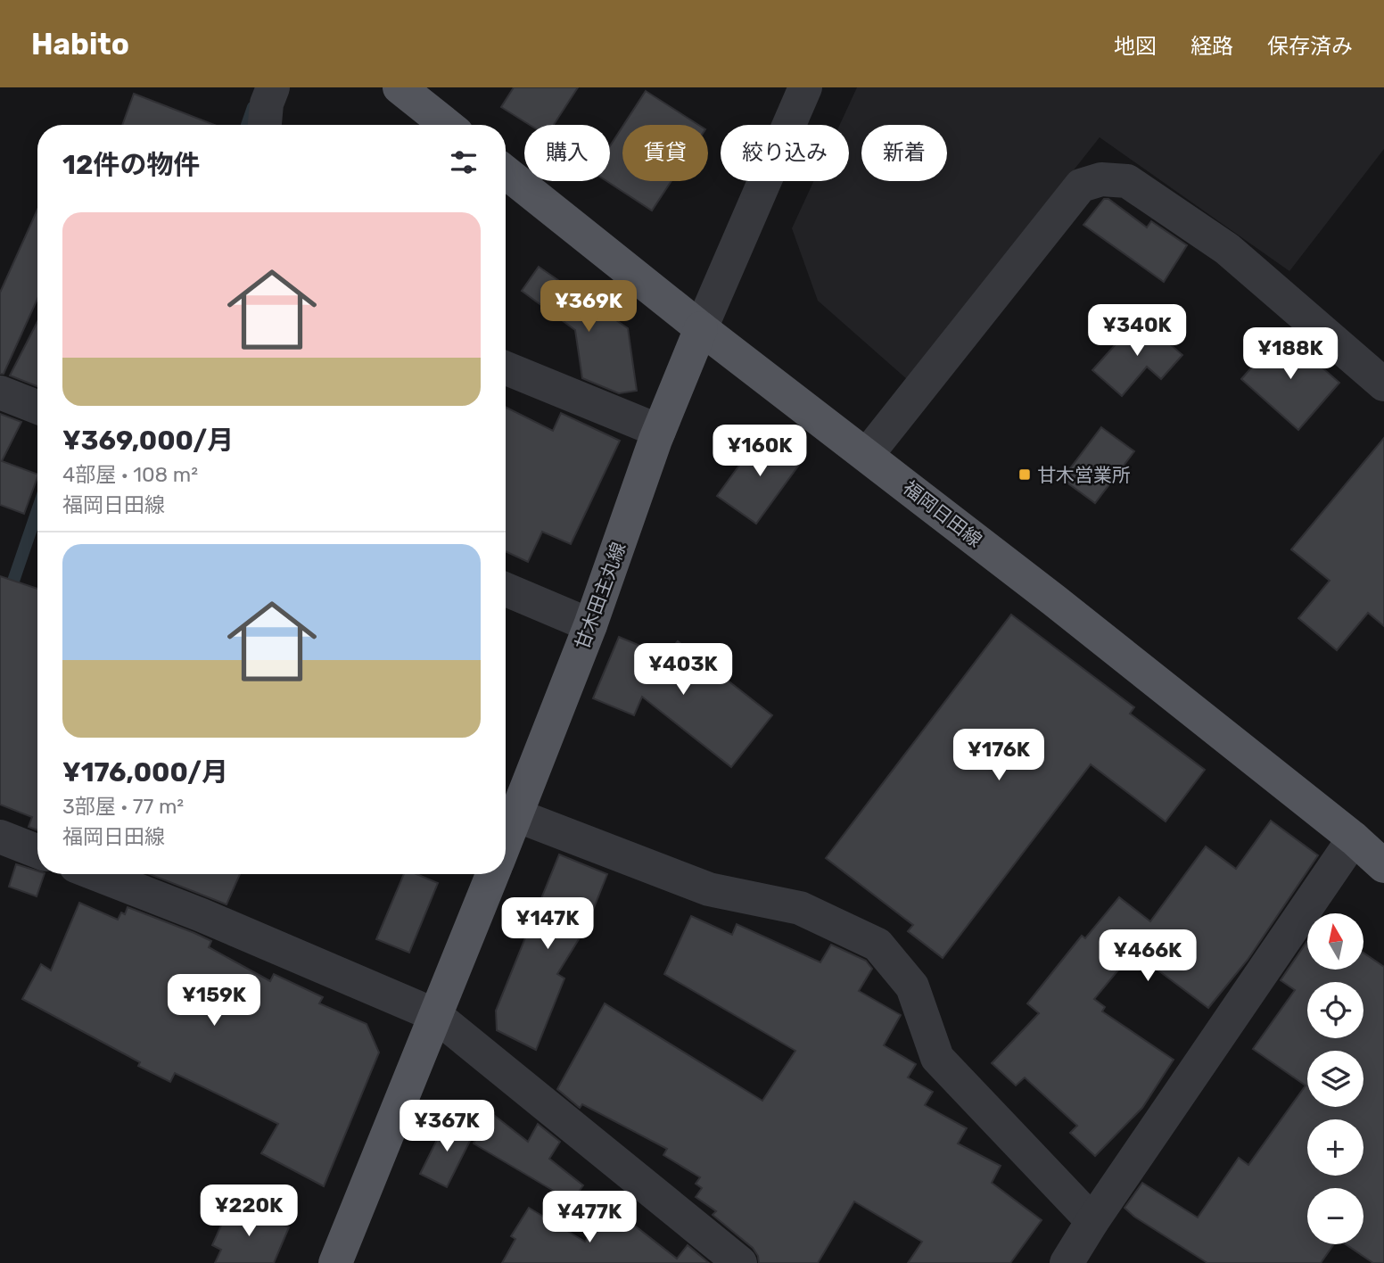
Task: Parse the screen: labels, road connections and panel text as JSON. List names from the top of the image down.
{
  "streets": {
    "main road": ["福岡日田線", "甘木田主丸線"]
  },
  "crossings": [
    ["福岡日田線", "甘木田主丸線"]
  ],
  "places": {
    "transit": ["甘木営業所"]
  },
  "north": "top",
  "page": {
    "header": "Habito",
    "nav": ["地図", "経路", "保存済み"],
    "chip": [
      "購入",
      "賃貸",
      "絞り込み",
      "新着"
    ],
    "heading": "12件の物件",
    "list": [
      {
        "name": "¥369,000/月",
        "note": "4部屋 · 108 m² · 福岡日田線"
      },
      {
        "name": "¥176,000/月",
        "note": "3部屋 · 77 m² · 福岡日田線"
      }
    ],
    "price": [
      "¥369K",
      "¥340K",
      "¥188K",
      "¥160K",
      "¥403K",
      "¥176K",
      "¥147K",
      "¥466K",
      "¥159K",
      "¥367K",
      "¥220K",
      "¥477K"
    ],
    "map_buttons": ["+", "−"]
  }
}
